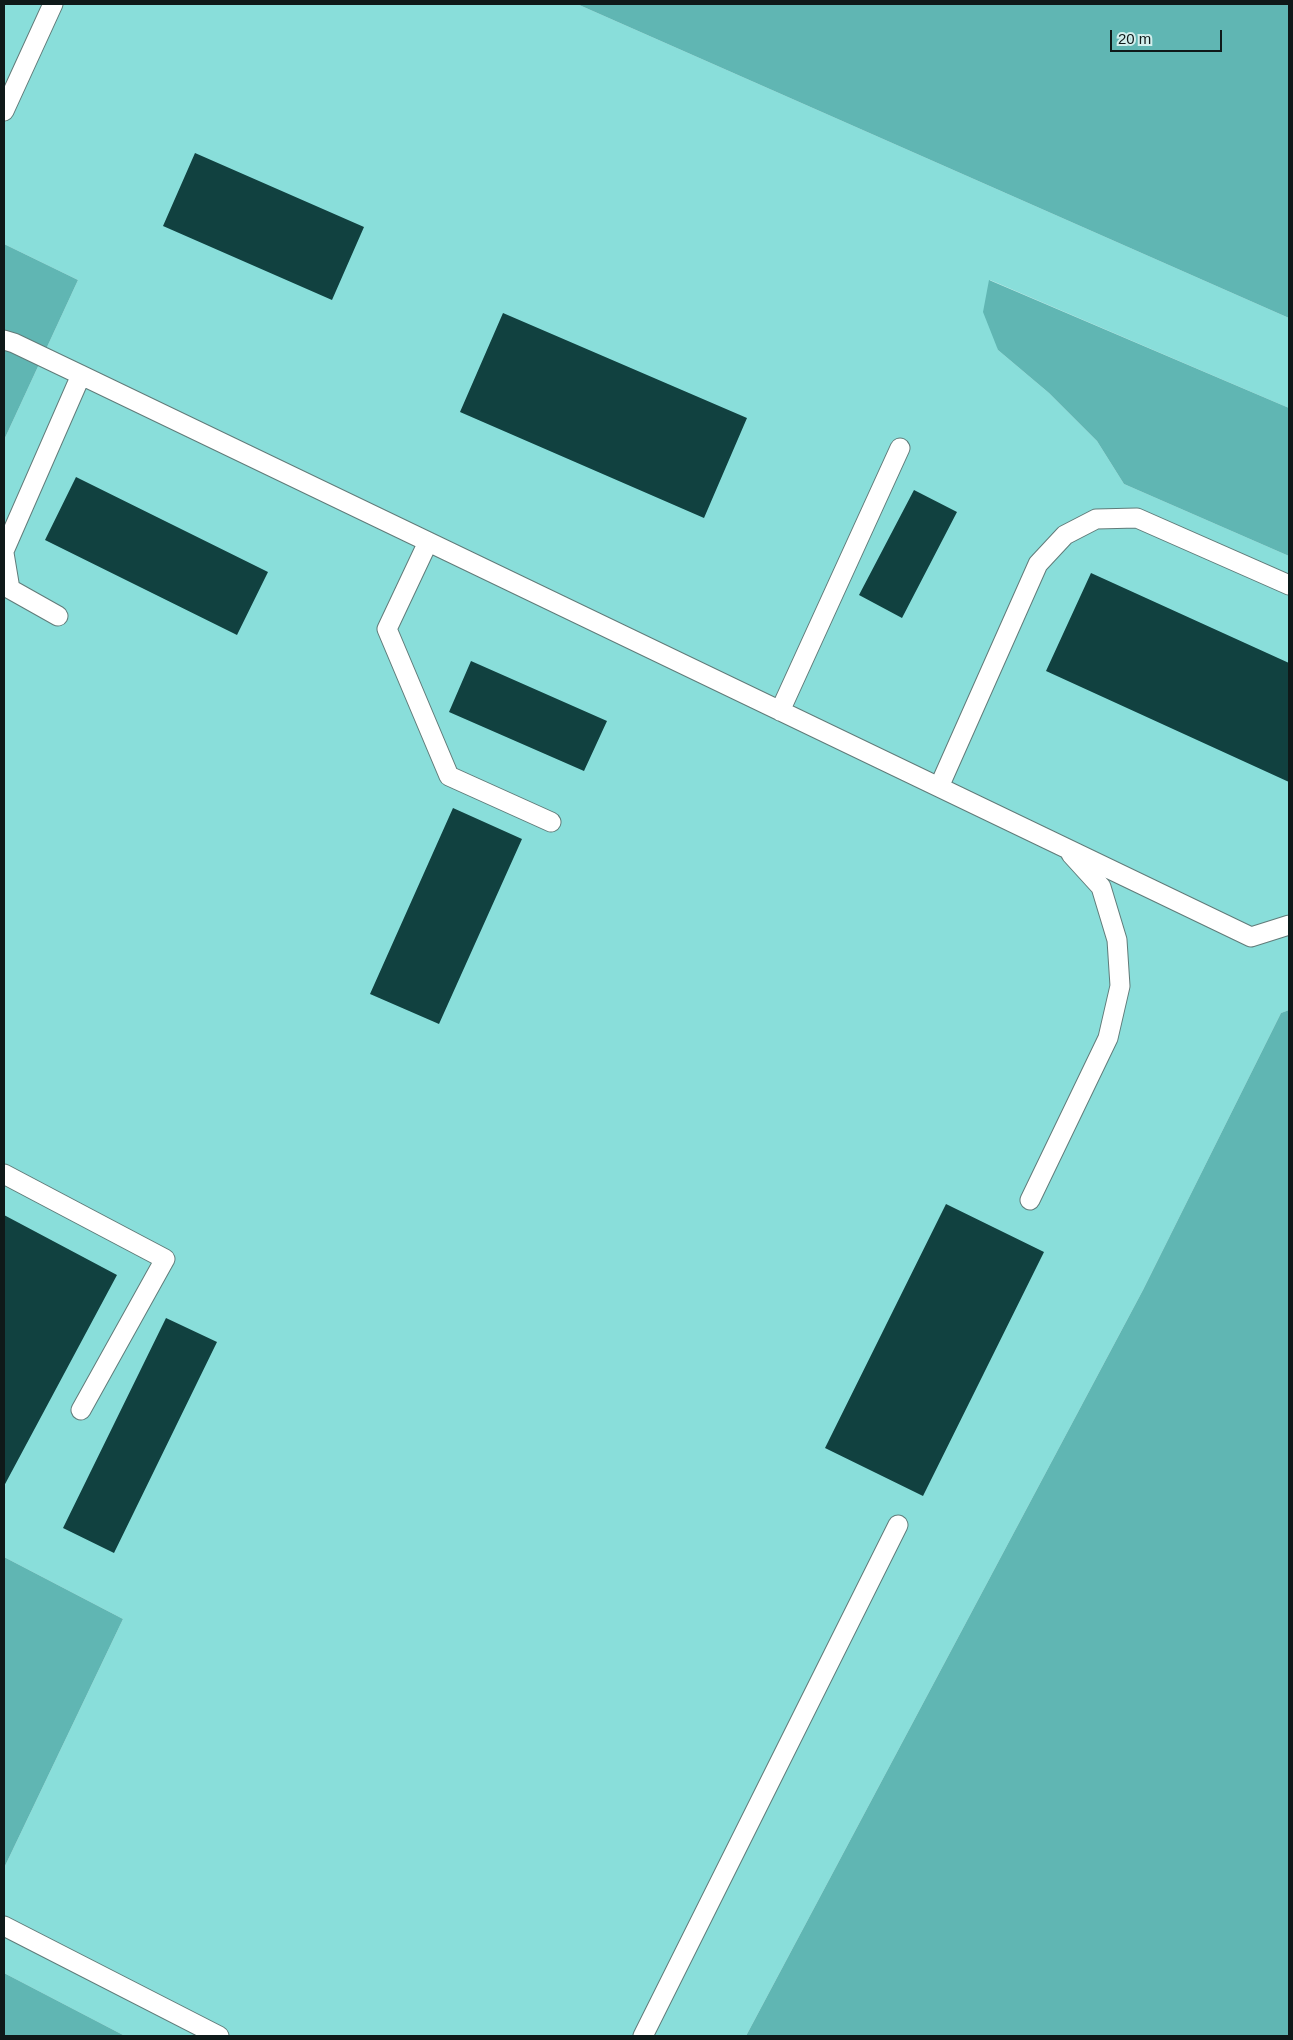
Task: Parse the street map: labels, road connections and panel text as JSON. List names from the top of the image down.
{
  "scale_bar": "20 m"
}
